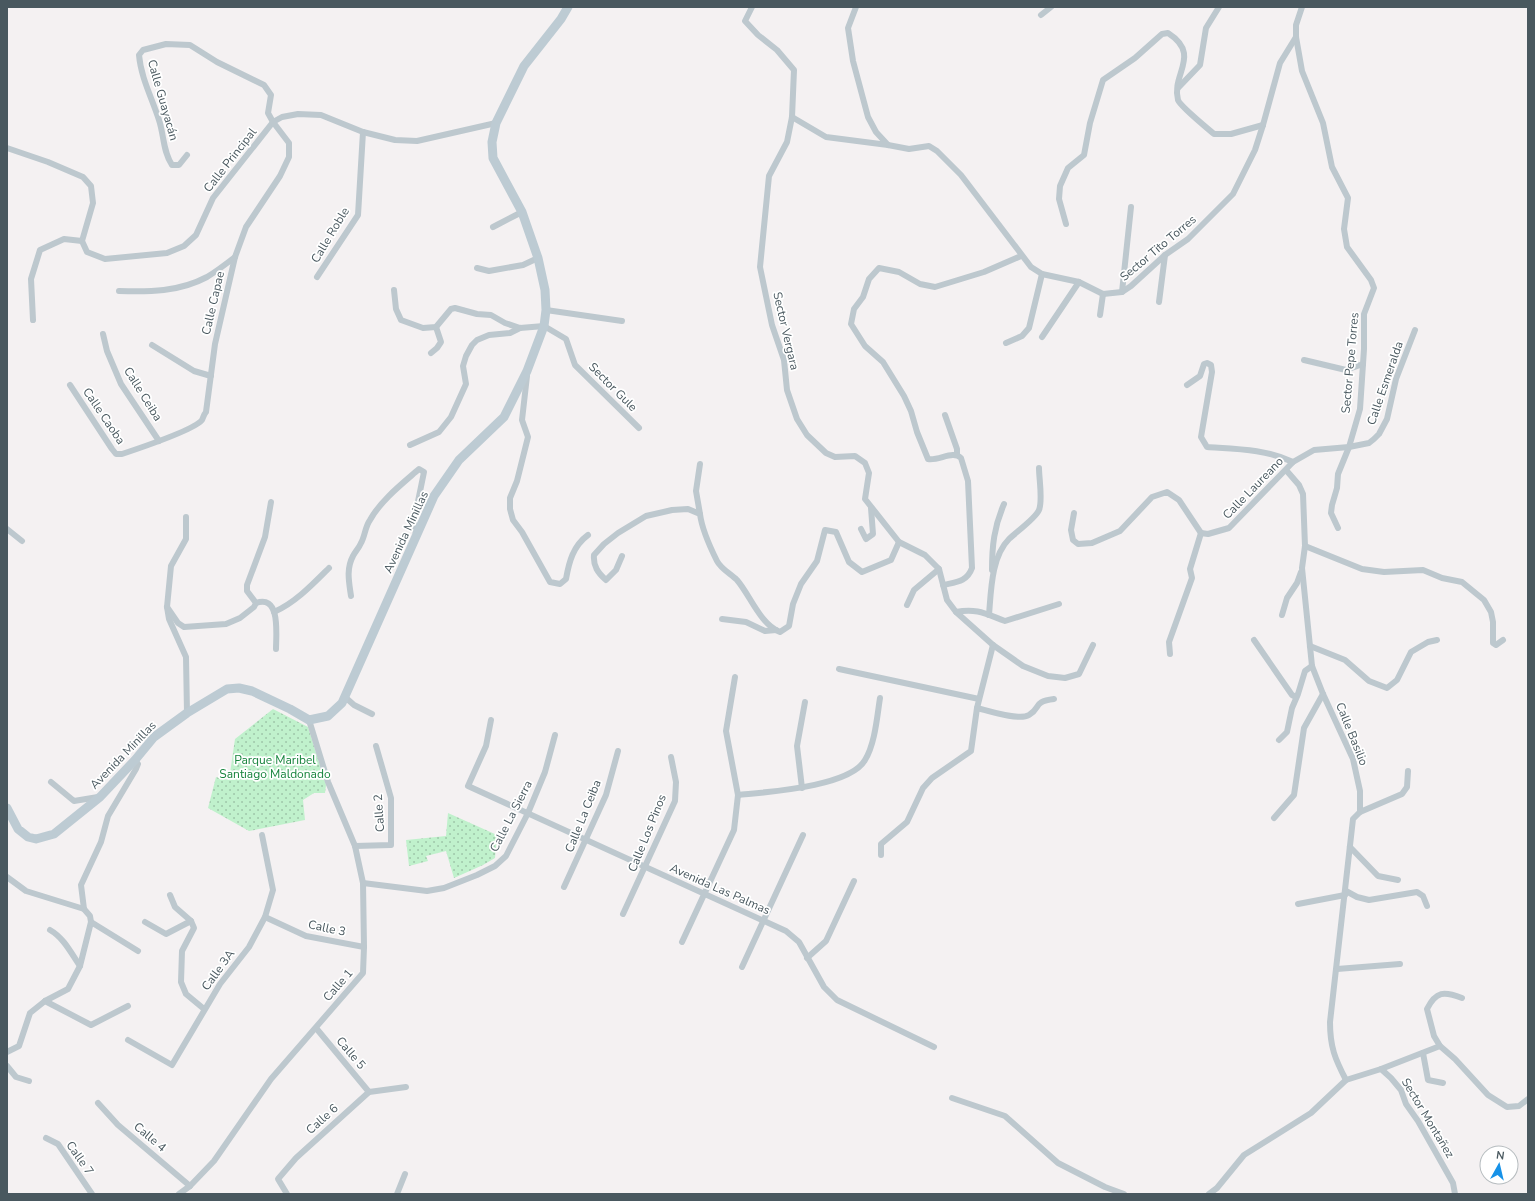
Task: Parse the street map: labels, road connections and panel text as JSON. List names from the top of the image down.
{
  "streets": {
    "street": [
      "Calle Guayacán",
      "Calle Principal",
      "Calle Roble",
      "Sector Tito Torres",
      "Calle Capae",
      "Sector Vergara",
      "Sector Pepe Torres",
      "Calle Esmeralda",
      "Sector Gule",
      "Calle Ceiba",
      "Calle Caoba",
      "Calle Laureano",
      "Avenida Minillas",
      "Calle Basilio",
      "Calle 2",
      "Calle La Sierra",
      "Calle La Ceiba",
      "Calle Los Pinos",
      "Avenida Las Palmas",
      "Calle 3",
      "Calle 3A",
      "Calle 1",
      "Calle 5",
      "Sector Montañez",
      "Calle 6",
      "Calle 4",
      "Calle 7"
    ]
  },
  "crossings": [
    ["Calle Guayacán", "Calle Principal"],
    ["Calle Guayacán", "Calle Capae"],
    ["Calle Principal", "Calle Roble"],
    ["Calle Principal", "Calle Capae"],
    ["Calle Principal", "Avenida Minillas"],
    ["Sector Tito Torres", "Sector Pepe Torres"],
    ["Calle Capae", "Calle Ceiba"],
    ["Calle Capae", "Calle Caoba"],
    ["Sector Pepe Torres", "Calle Esmeralda"],
    ["Sector Pepe Torres", "Calle Laureano"],
    ["Calle Esmeralda", "Calle Laureano"],
    ["Sector Gule", "Avenida Minillas"],
    ["Calle Laureano", "Calle Basilio"],
    ["Avenida Minillas", "Calle 1"],
    ["Calle 2", "Calle 1"],
    ["Calle La Sierra", "Avenida Las Palmas"],
    ["Calle La Sierra", "Calle 1"],
    ["Calle La Ceiba", "Avenida Las Palmas"],
    ["Calle Los Pinos", "Avenida Las Palmas"],
    ["Calle 3", "Calle 3A"],
    ["Calle 3", "Calle 1"],
    ["Calle 1", "Calle 5"],
    ["Calle 1", "Calle 4"],
    ["Calle 5", "Calle 6"]
  ],
  "parks": ["Parque Maribel Santiago Maldonado"],
  "north": "top"
}
